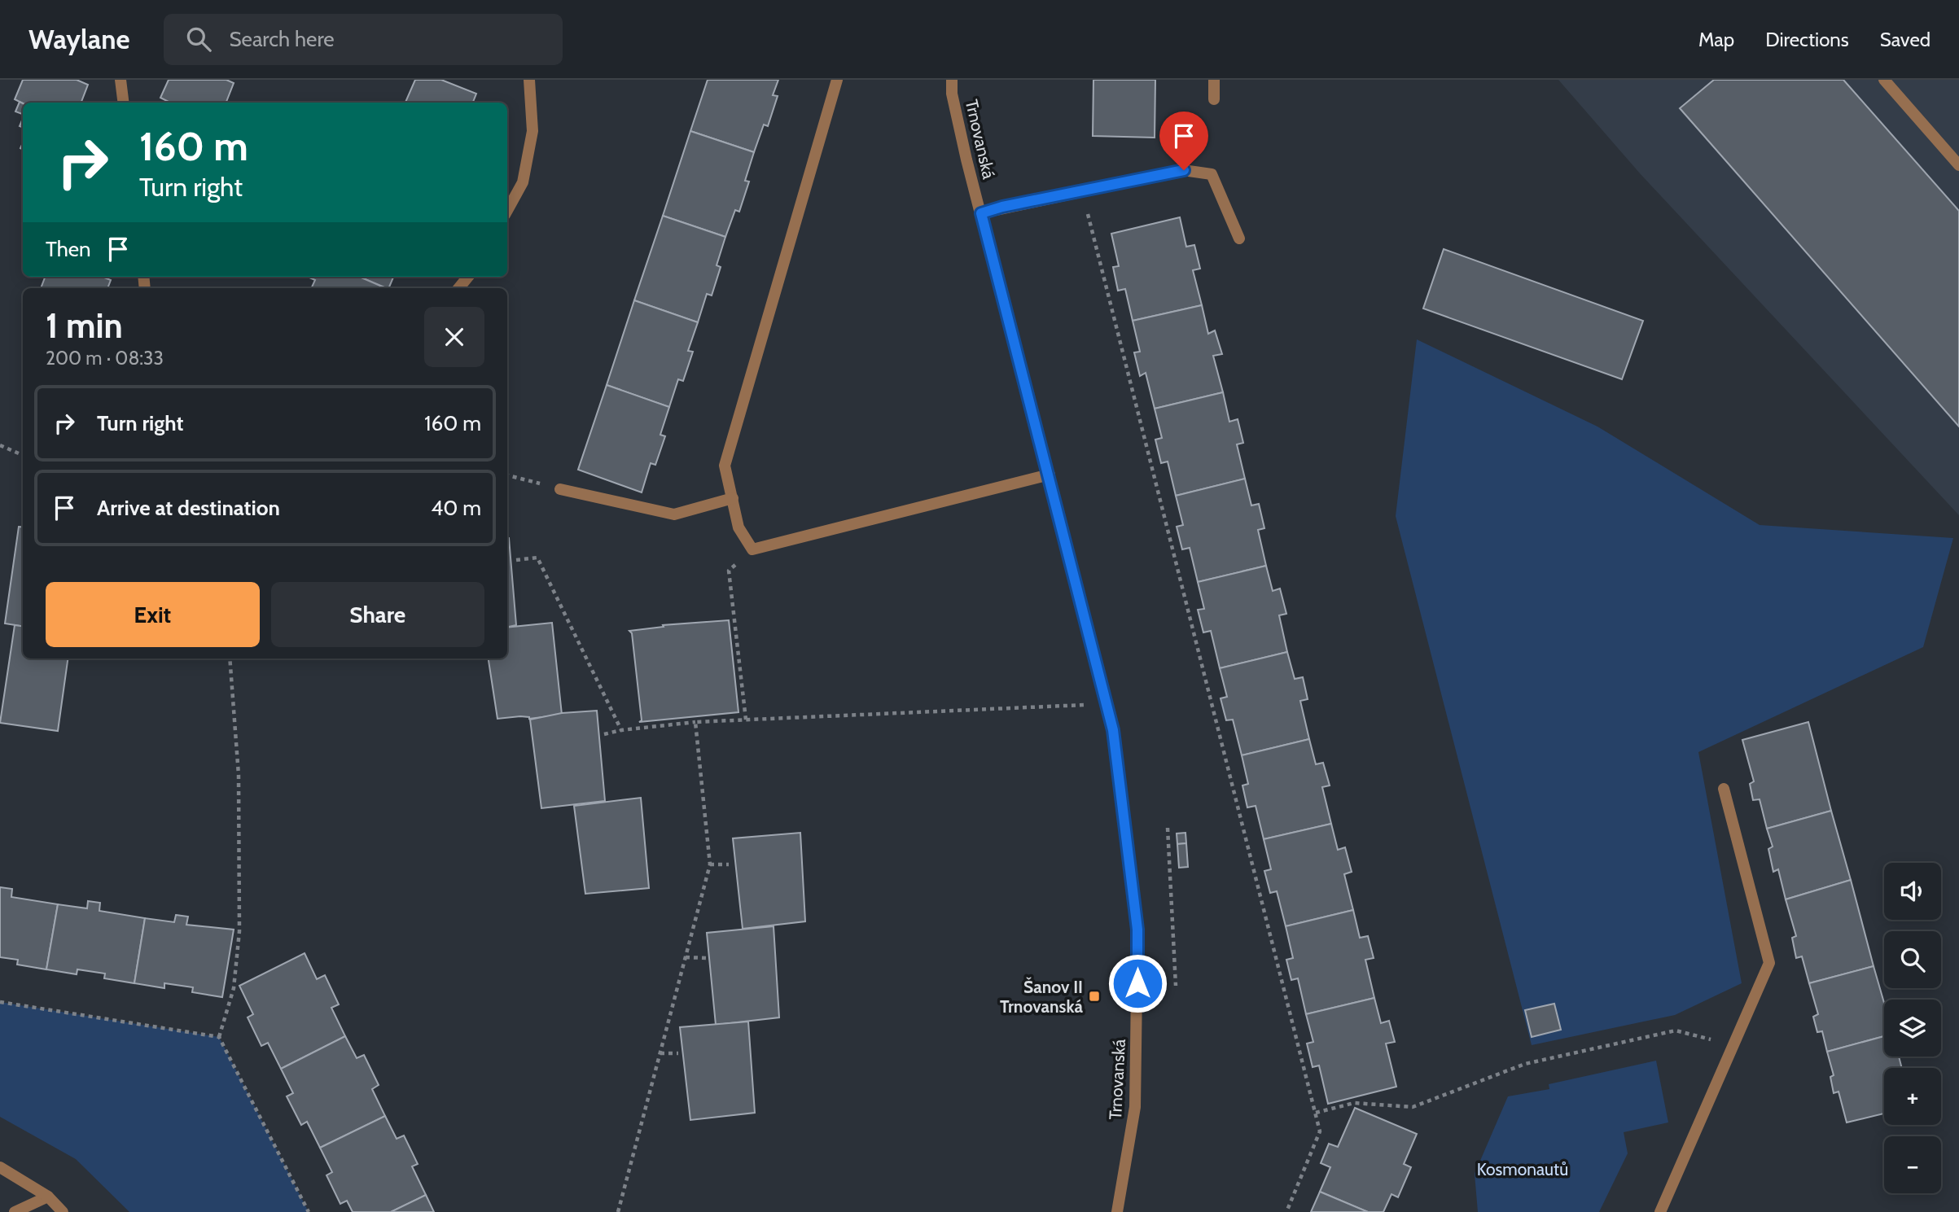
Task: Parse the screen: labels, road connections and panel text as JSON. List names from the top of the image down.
{
  "streets": {
    "street": ["Trnovanská"]
  },
  "parks": ["Kosmonautů"],
  "places": {
    "transit": ["Šanov II Trnovanská"]
  },
  "page": {
    "header": "Waylane",
    "search": "Search here",
    "nav": ["Map", "Directions", "Saved"],
    "turn": ["160 m", "Turn right"],
    "then": "Then",
    "heading": ["1 min", "200 m · 08:33"],
    "list": [
      {
        "name": "Turn right",
        "value": "160 m"
      },
      {
        "name": "Arrive at destination",
        "value": "40 m"
      }
    ],
    "buttons": ["Exit", "Share"],
    "map_buttons": ["+", "−"]
  }
}
